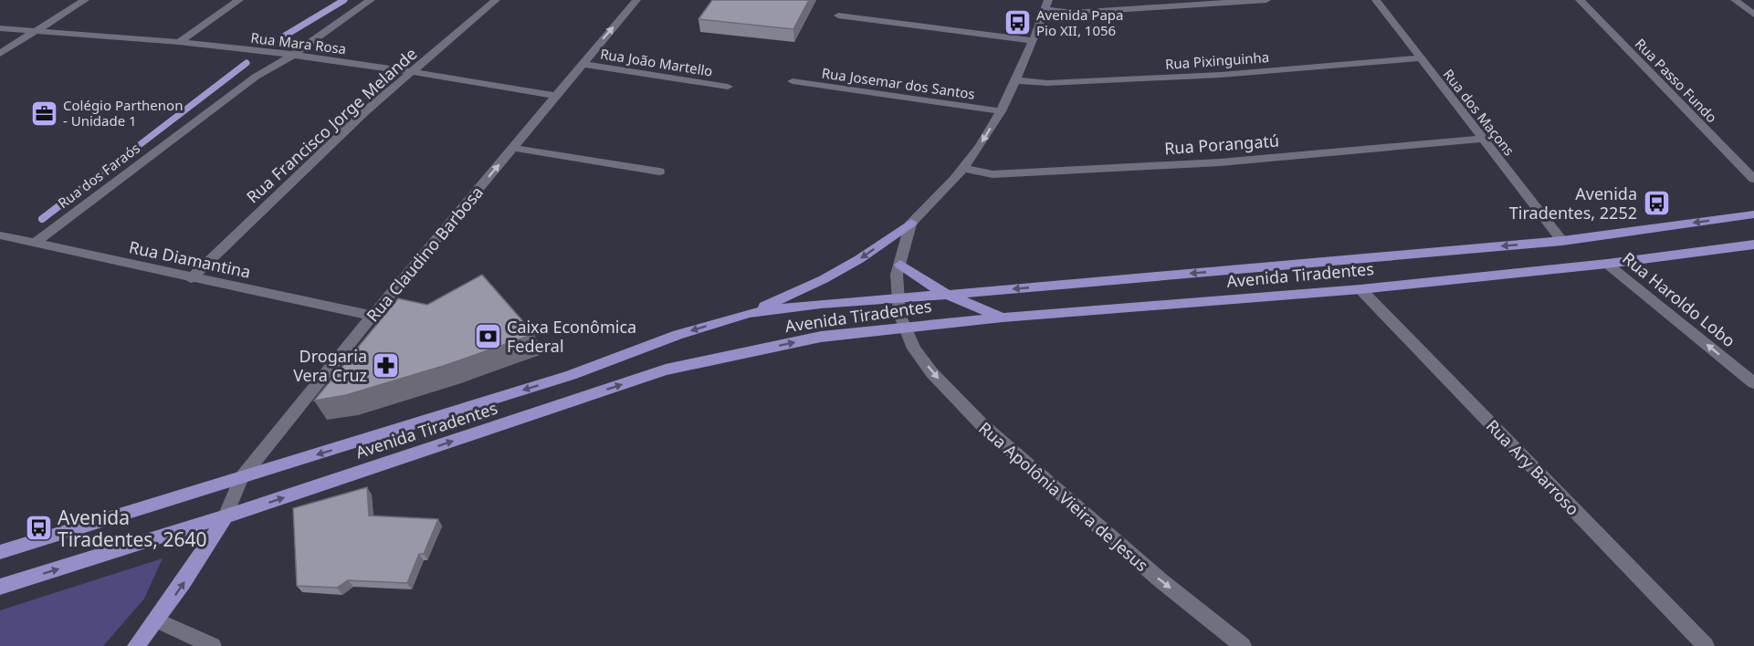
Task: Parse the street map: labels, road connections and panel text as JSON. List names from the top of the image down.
{
  "streets": {
    "main road": ["Avenida Tiradentes"],
    "street": [
      "Rua Mara Rosa",
      "Rua Pixinguinha",
      "Rua João Martello",
      "Rua Passo Fundo",
      "Rua Josemar dos Santos",
      "Rua dos Maçons",
      "Rua Francisco Jorge Melande",
      "Rua Porangatú",
      "Rua dos Faraós",
      "Rua Claudino Barbosa",
      "Rua Diamantina",
      "Rua Haroldo Lobo",
      "Rua Ary Barroso",
      "Rua Apolônia Vieira de Jesus"
    ]
  },
  "crossings": [
    ["Rua Mara Rosa", "Rua Francisco Jorge Melande"],
    ["Rua Mara Rosa", "Rua dos Faraós"],
    ["Rua Mara Rosa", "Rua Claudino Barbosa"],
    ["Rua Pixinguinha", "Rua dos Maçons"],
    ["Rua João Martello", "Rua Claudino Barbosa"],
    ["Rua dos Maçons", "Rua Porangatú"],
    ["Rua dos Maçons", "Avenida Tiradentes"],
    ["Rua Francisco Jorge Melande", "Rua Diamantina"],
    ["Rua dos Faraós", "Rua Diamantina"],
    ["Rua Claudino Barbosa", "Rua Diamantina"],
    ["Rua Claudino Barbosa", "Avenida Tiradentes"],
    ["Avenida Tiradentes", "Rua Haroldo Lobo"],
    ["Avenida Tiradentes", "Rua Ary Barroso"],
    ["Avenida Tiradentes", "Rua Apolônia Vieira de Jesus"]
  ],
  "one_way": ["Rua Claudino Barbosa", "Rua Haroldo Lobo", "Rua Apolônia Vieira de Jesus"],
  "places": {
    "bus stop": ["Avenida Papa Pio XII, 1056", "Avenida Tiradentes, 2252", "Avenida Tiradentes, 2640"],
    "office": ["Colégio Parthenon - Unidade 1"],
    "bank": ["Caixa Econômica Federal"],
    "pharmacy": ["Drogaria Vera Cruz"]
  }
}
